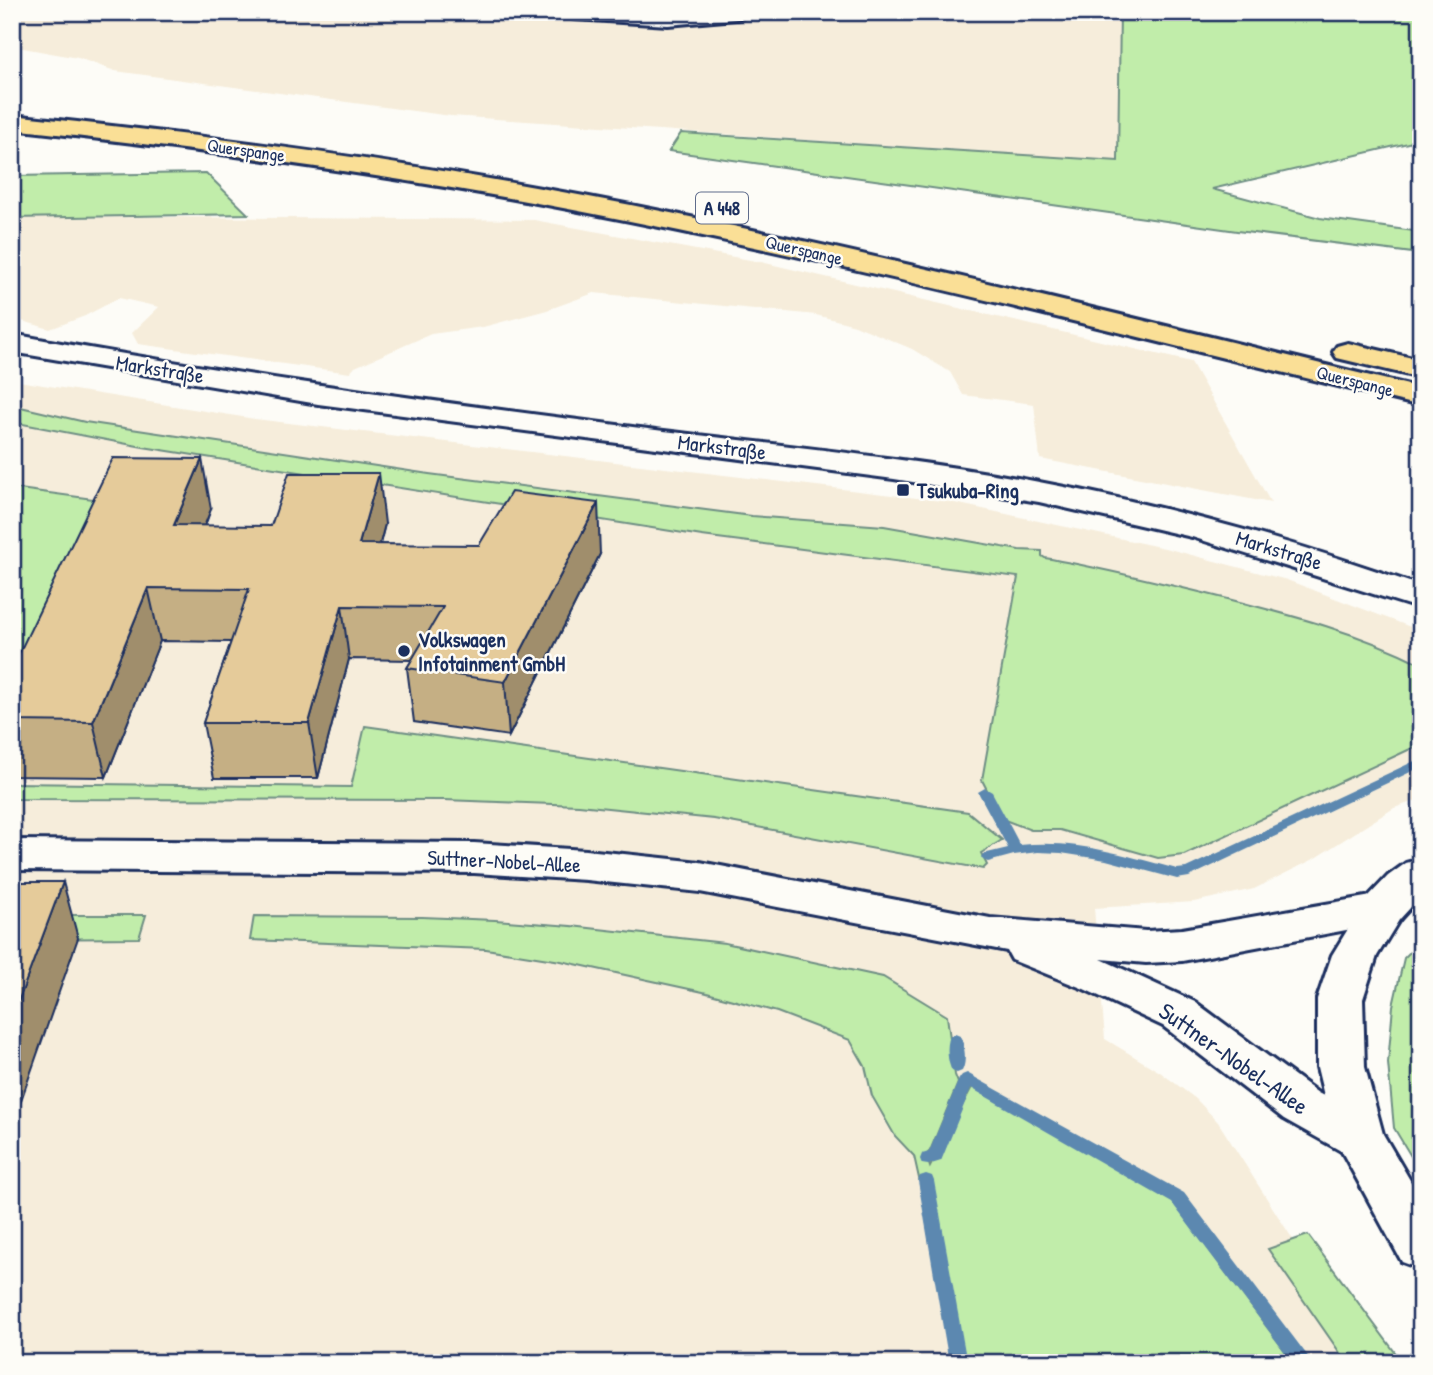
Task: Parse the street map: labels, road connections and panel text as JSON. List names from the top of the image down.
{
  "streets": {
    "highway": ["Querspange", "A 448"],
    "main road": ["Markstraße", "Suttner-Nobel-Allee"]
  },
  "places": {
    "transit": ["Tsukuba-Ring"],
    "other": ["Volkswagen Infotainment GmbH"]
  }
}
